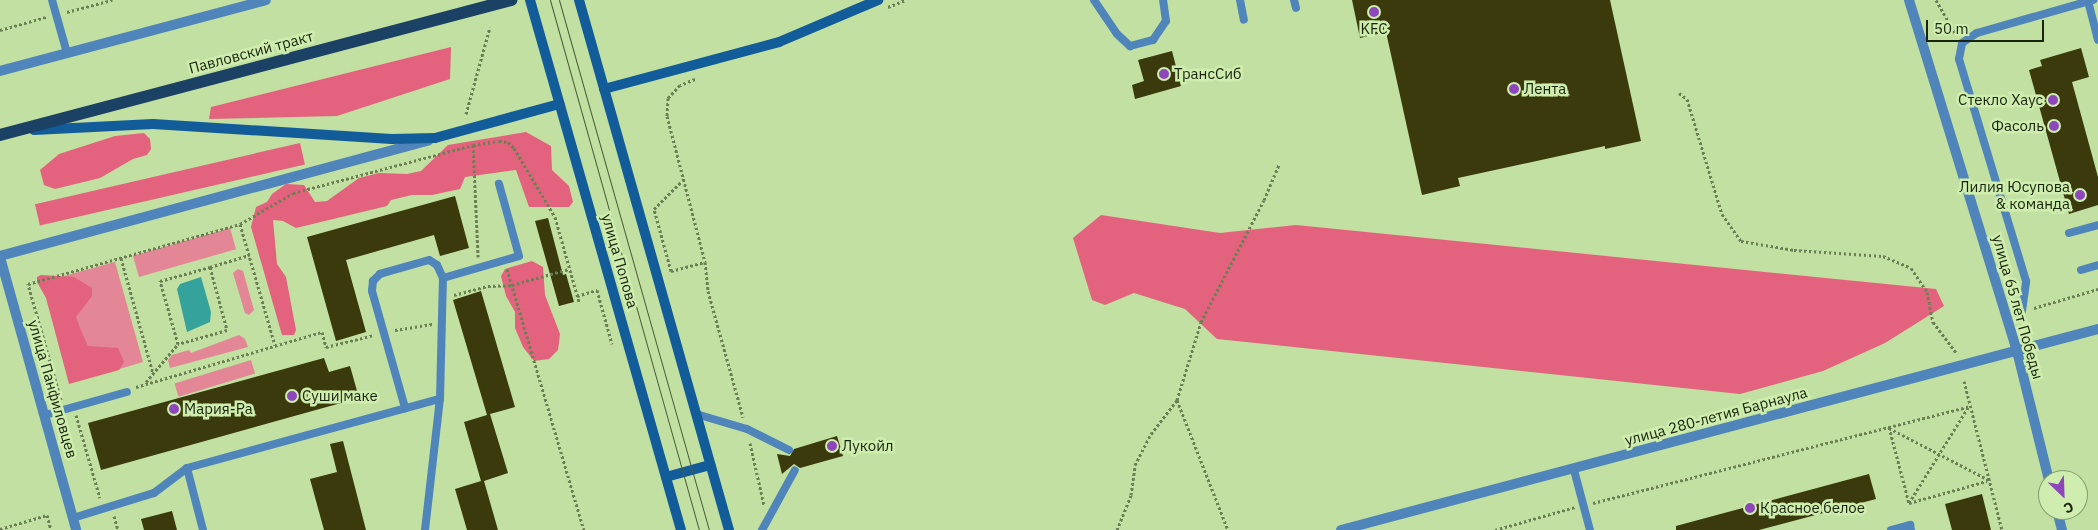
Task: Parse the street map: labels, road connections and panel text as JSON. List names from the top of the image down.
{
  "streets": {
    "main road": ["Павловский тракт", "улица Попова"],
    "street": ["улица 65 лет Победы", "улица Панфиловцев", "улица 280-летия Барнаула"]
  },
  "crossings": [
    ["улица 65 лет Победы", "улица 280-летия Барнаула"]
  ],
  "places": [
    "KFC",
    "ТрансСиб",
    "Лента",
    "Стекло Хаус",
    "Фасоль",
    "Лилия Юсупова & команда",
    "Суши маке",
    "Мария-Ра",
    "Лукойл",
    "Красное белое"
  ],
  "scale_bar": "50 m",
  "north": "bottom right"
}
